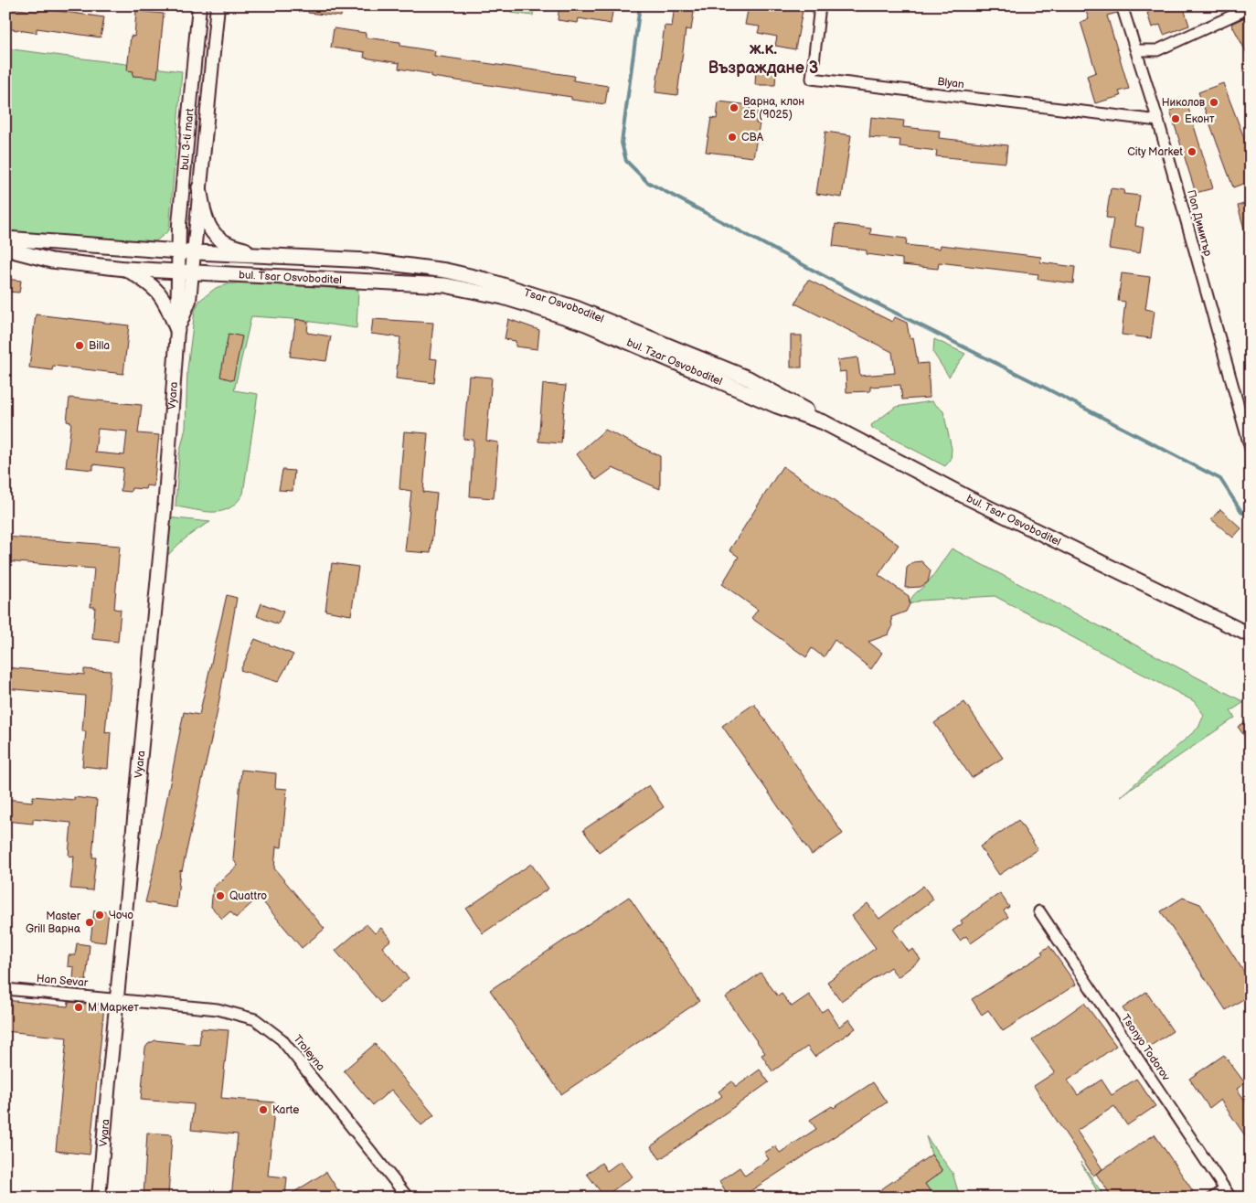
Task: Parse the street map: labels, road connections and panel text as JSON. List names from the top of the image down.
{
  "streets": {
    "main road": ["bul. Tsar Osvoboditel", "Tsar Osvoboditel"],
    "street": [
      "Blyan",
      "bul. 3-ti mart",
      "Поп Димитър",
      "Vyara",
      "Han Sevar",
      "Tsonyo Todorov",
      "Troleyna"
    ]
  },
  "crossings": [
    ["Blyan", "Поп Димитър"],
    ["bul. 3-ti mart", "bul. Tsar Osvoboditel"],
    ["bul. 3-ti mart", "Vyara"],
    ["bul. Tsar Osvoboditel", "Tsar Osvoboditel"],
    ["bul. Tsar Osvoboditel", "Vyara"],
    ["Vyara", "Han Sevar"],
    ["Vyara", "Troleyna"],
    ["Han Sevar", "Troleyna"]
  ],
  "districts": ["ж.к. Възраждане 3"],
  "places": [
    "Николов",
    "Варна, клон 25 (9025)",
    "Еконт",
    "CBA",
    "City Market",
    "Billa",
    "Quattro",
    "Чочо",
    "Master Grill Варна",
    "М Маркет",
    "Karte"
  ]
}
